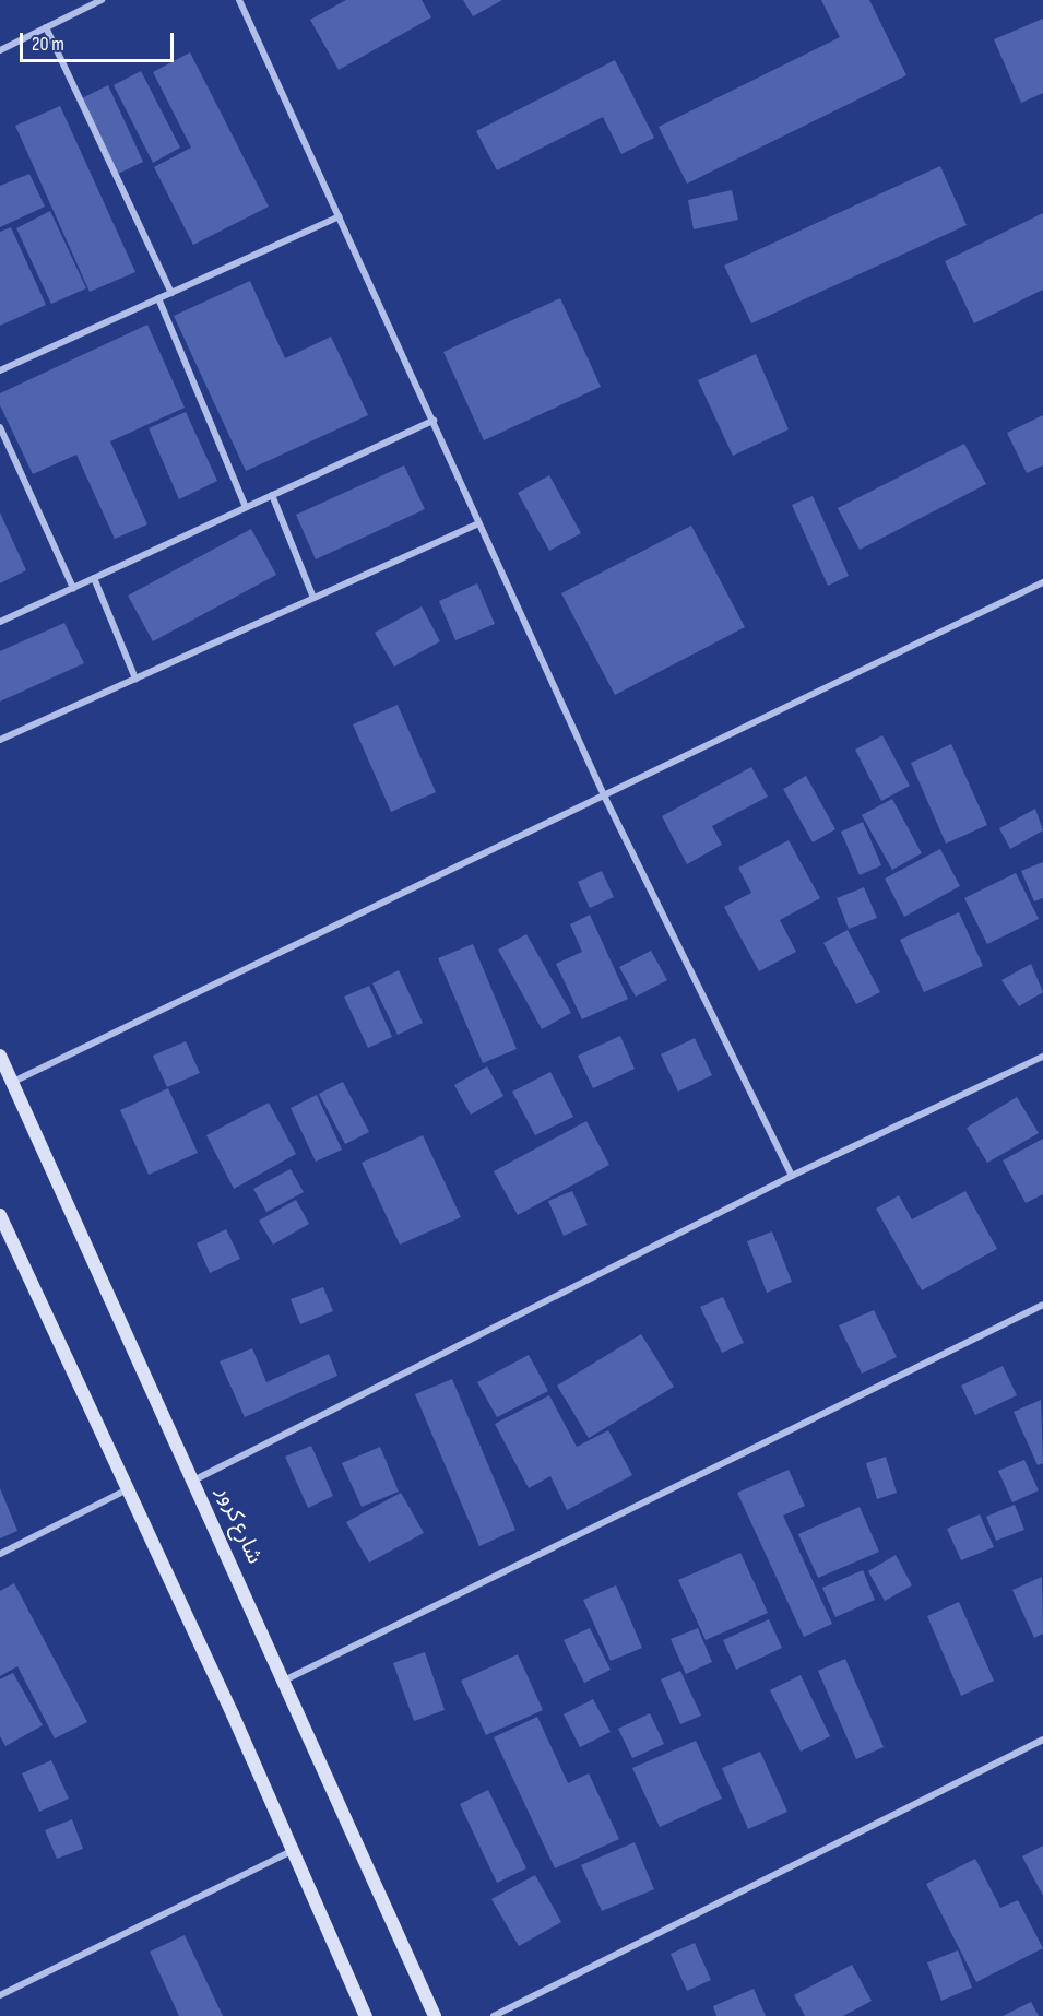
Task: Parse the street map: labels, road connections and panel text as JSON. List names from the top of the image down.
{
  "streets": {
    "main road": ["شارع كرور"]
  },
  "scale_bar": "20 m"
}
